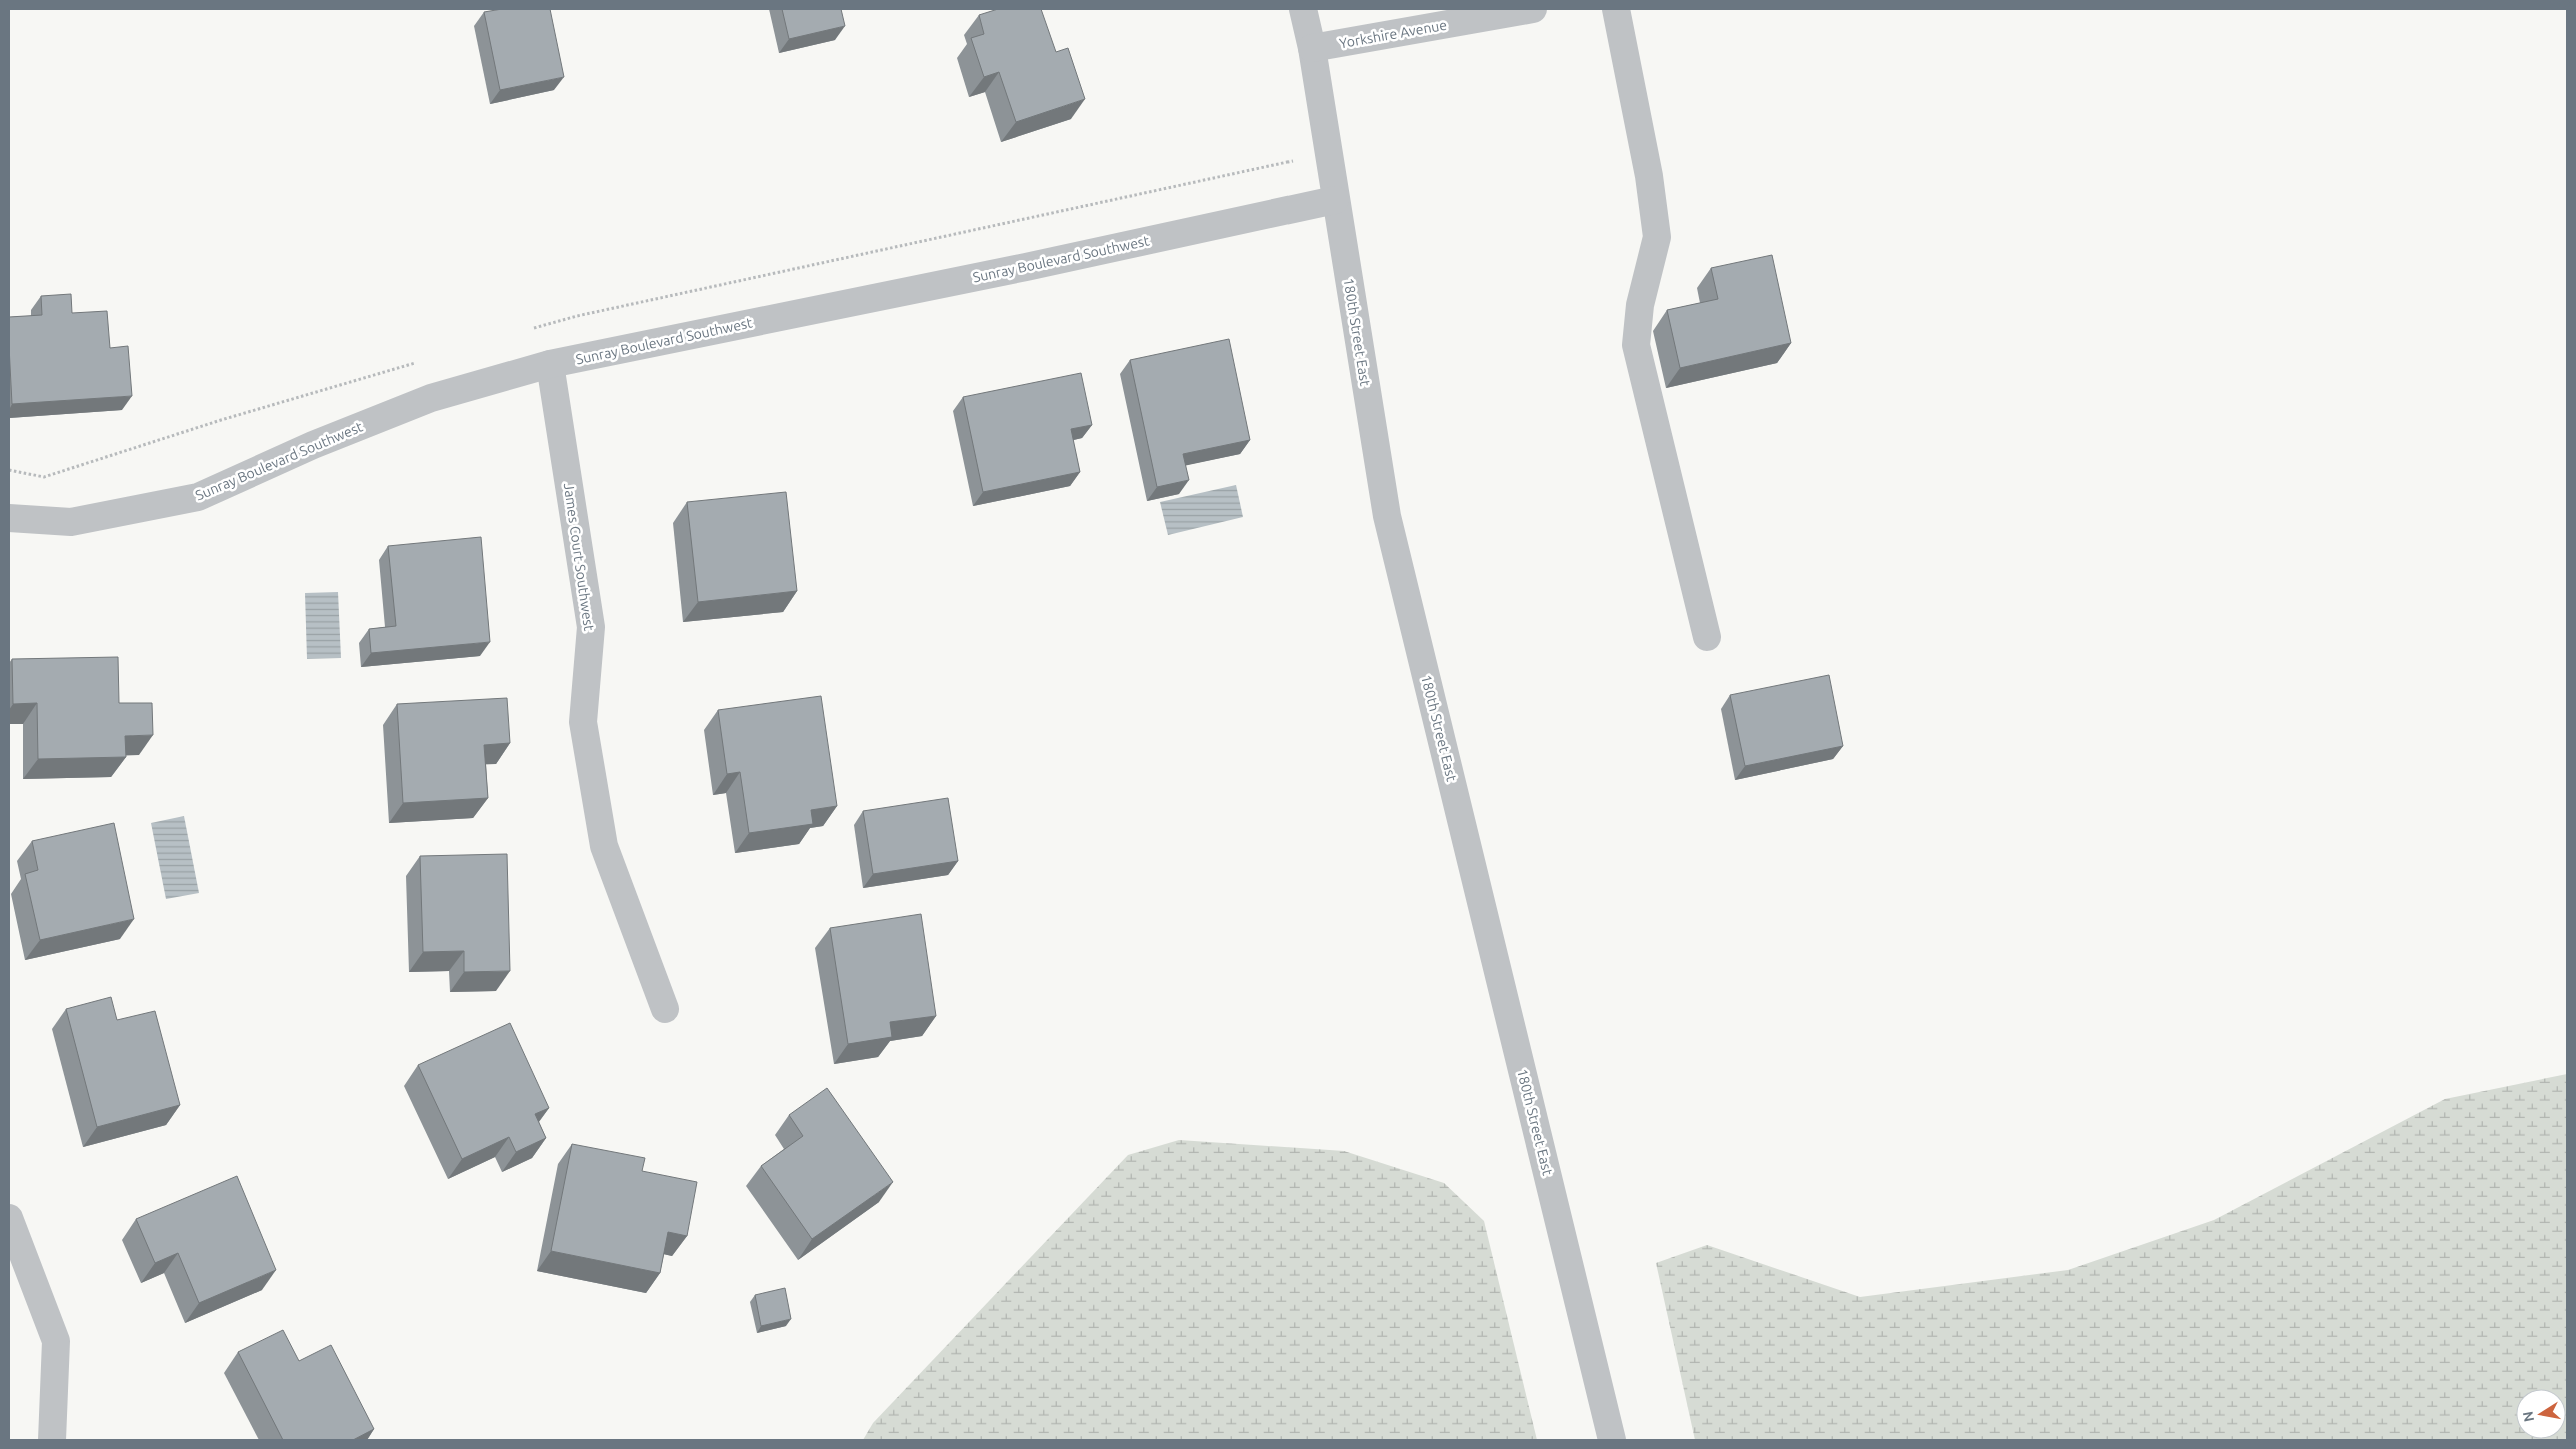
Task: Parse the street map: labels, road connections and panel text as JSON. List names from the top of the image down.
{
  "streets": {
    "street": [
      "Yorkshire Avenue",
      "Sunray Boulevard Southwest",
      "180th Street East",
      "James Court Southwest"
    ]
  },
  "crossings": [
    ["Yorkshire Avenue", "180th Street East"],
    ["Sunray Boulevard Southwest", "180th Street East"],
    ["Sunray Boulevard Southwest", "James Court Southwest"]
  ],
  "north": "left"
}
